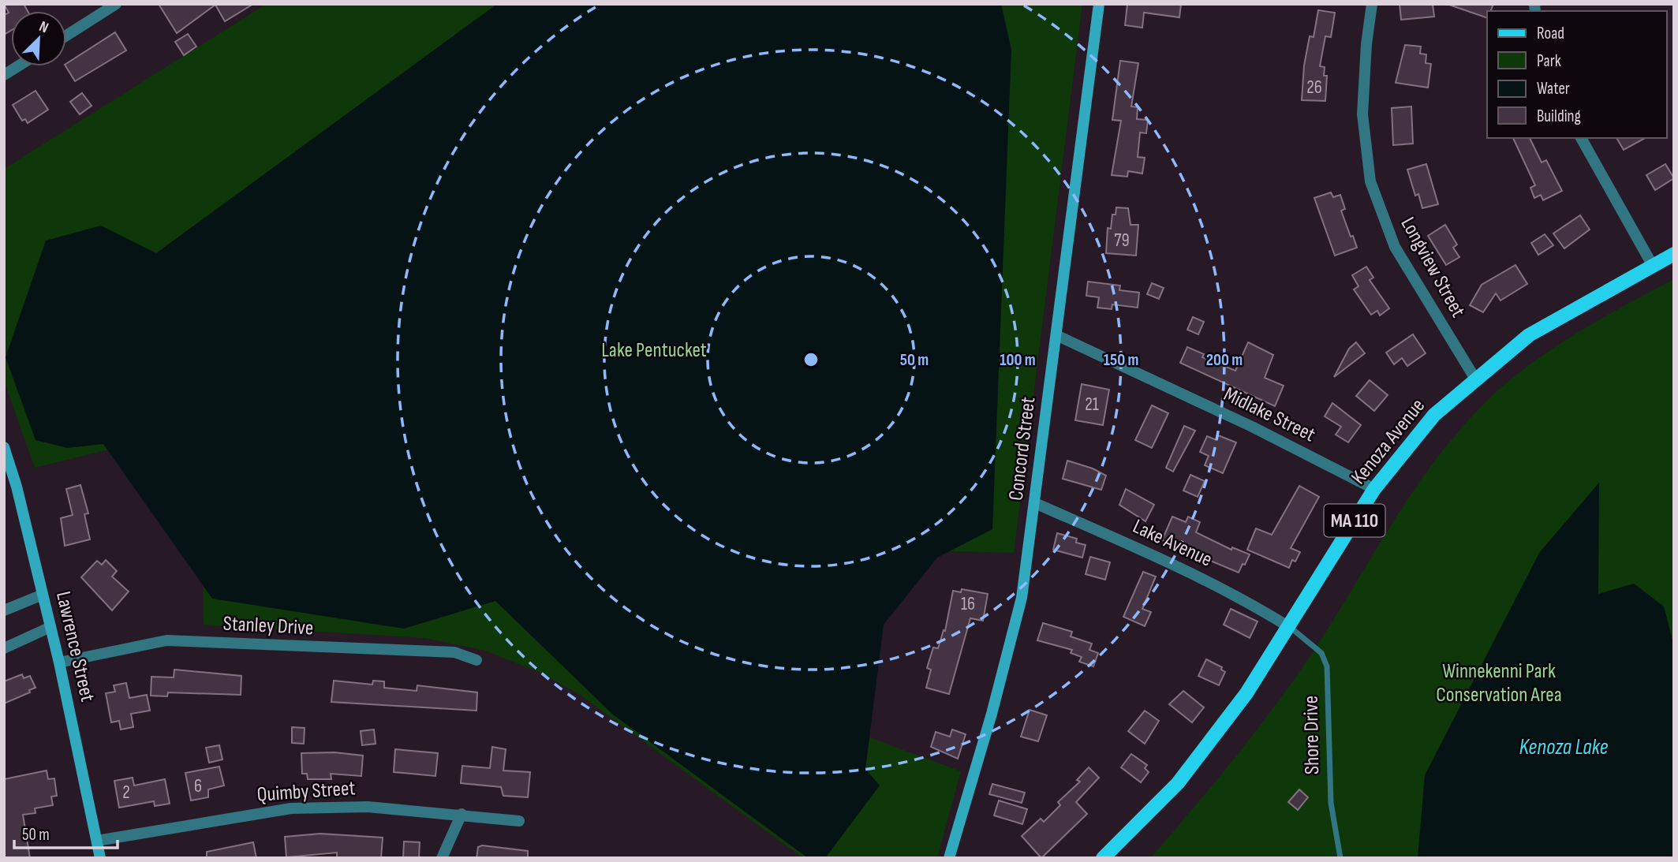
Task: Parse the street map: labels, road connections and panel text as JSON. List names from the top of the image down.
{
  "streets": {
    "main road": [
      "Kenoza Avenue",
      "Concord Street",
      "MA 110",
      "Lawrence Street"
    ],
    "street": [
      "Longview Street",
      "Midlake Street",
      "Lake Avenue",
      "Stanley Drive",
      "Quimby Street"
    ],
    "lane": ["Shore Drive"]
  },
  "crossings": [
    ["Longview Street", "Kenoza Avenue"],
    ["Midlake Street", "Kenoza Avenue"],
    ["Midlake Street", "Concord Street"],
    ["Kenoza Avenue", "Lake Avenue"],
    ["Kenoza Avenue", "Shore Drive"],
    ["Concord Street", "Lake Avenue"],
    ["Lake Avenue", "Shore Drive"],
    ["Stanley Drive", "Lawrence Street"],
    ["Lawrence Street", "Quimby Street"]
  ],
  "water": ["Kenoza Lake"],
  "parks": ["Lake Pentucket", "Winnekenni Park Conservation Area"],
  "house_numbers": [
    "26",
    "79",
    "21",
    "16",
    "6",
    "2"
  ],
  "legend": [
    "Road",
    "Park",
    "Water",
    "Building"
  ],
  "scale_bar": "50 m",
  "north": "top right",
  "rings": [
    "50 m",
    "100 m",
    "150 m",
    "200 m"
  ]
}
